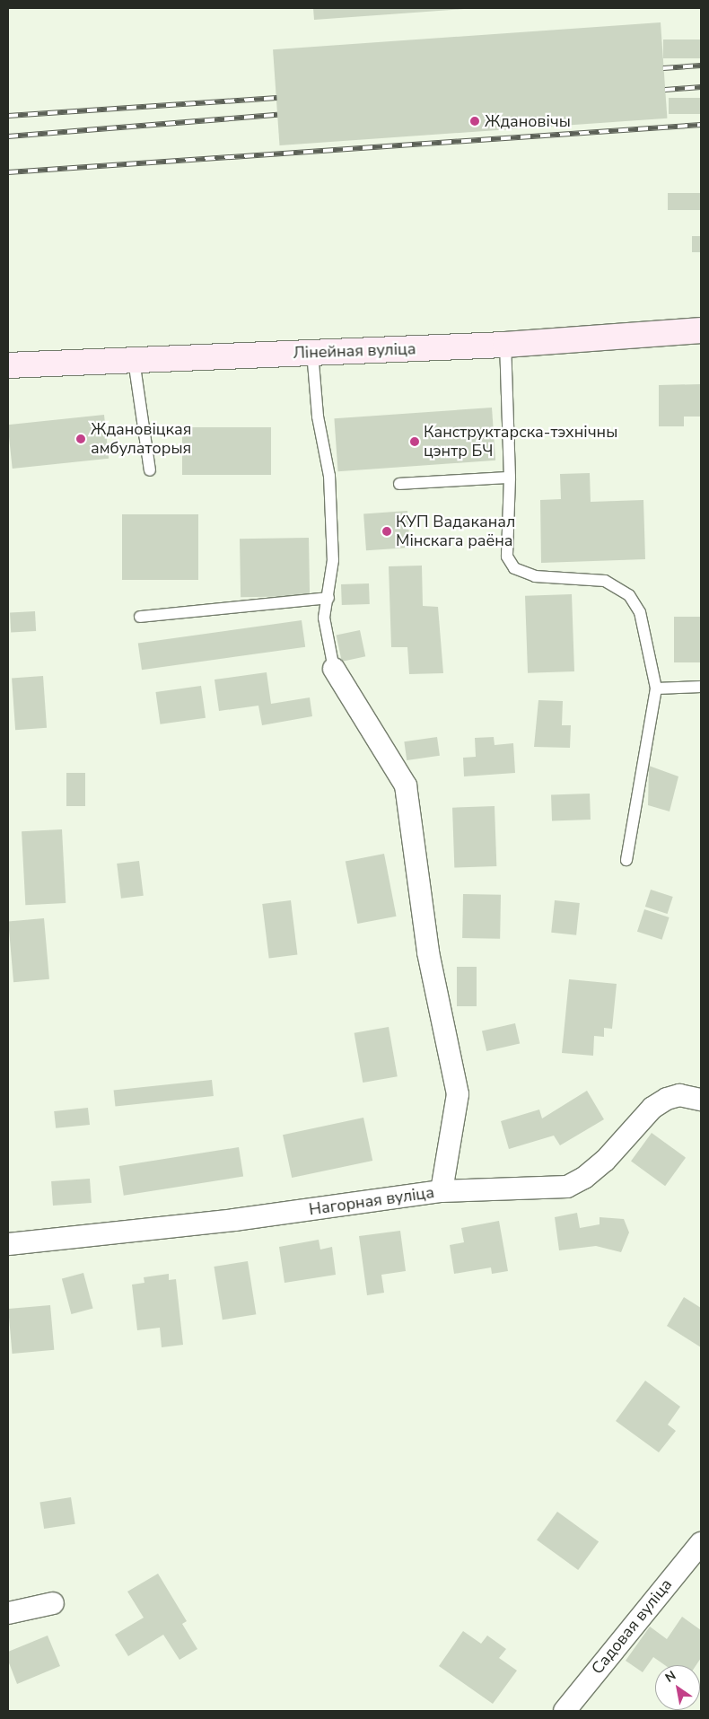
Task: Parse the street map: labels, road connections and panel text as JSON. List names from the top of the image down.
{
  "streets": {
    "street": ["Лінейная вуліца", "Нагорная вуліца", "Садовая вуліца"]
  },
  "places": [
    "Ждановічы",
    "Ждановіцкая амбулаторыя",
    "Канструктарска-тэхнічны цэнтр БЧ",
    "КУП Вадаканал Мінскага раёна"
  ],
  "north": "top left"
}
